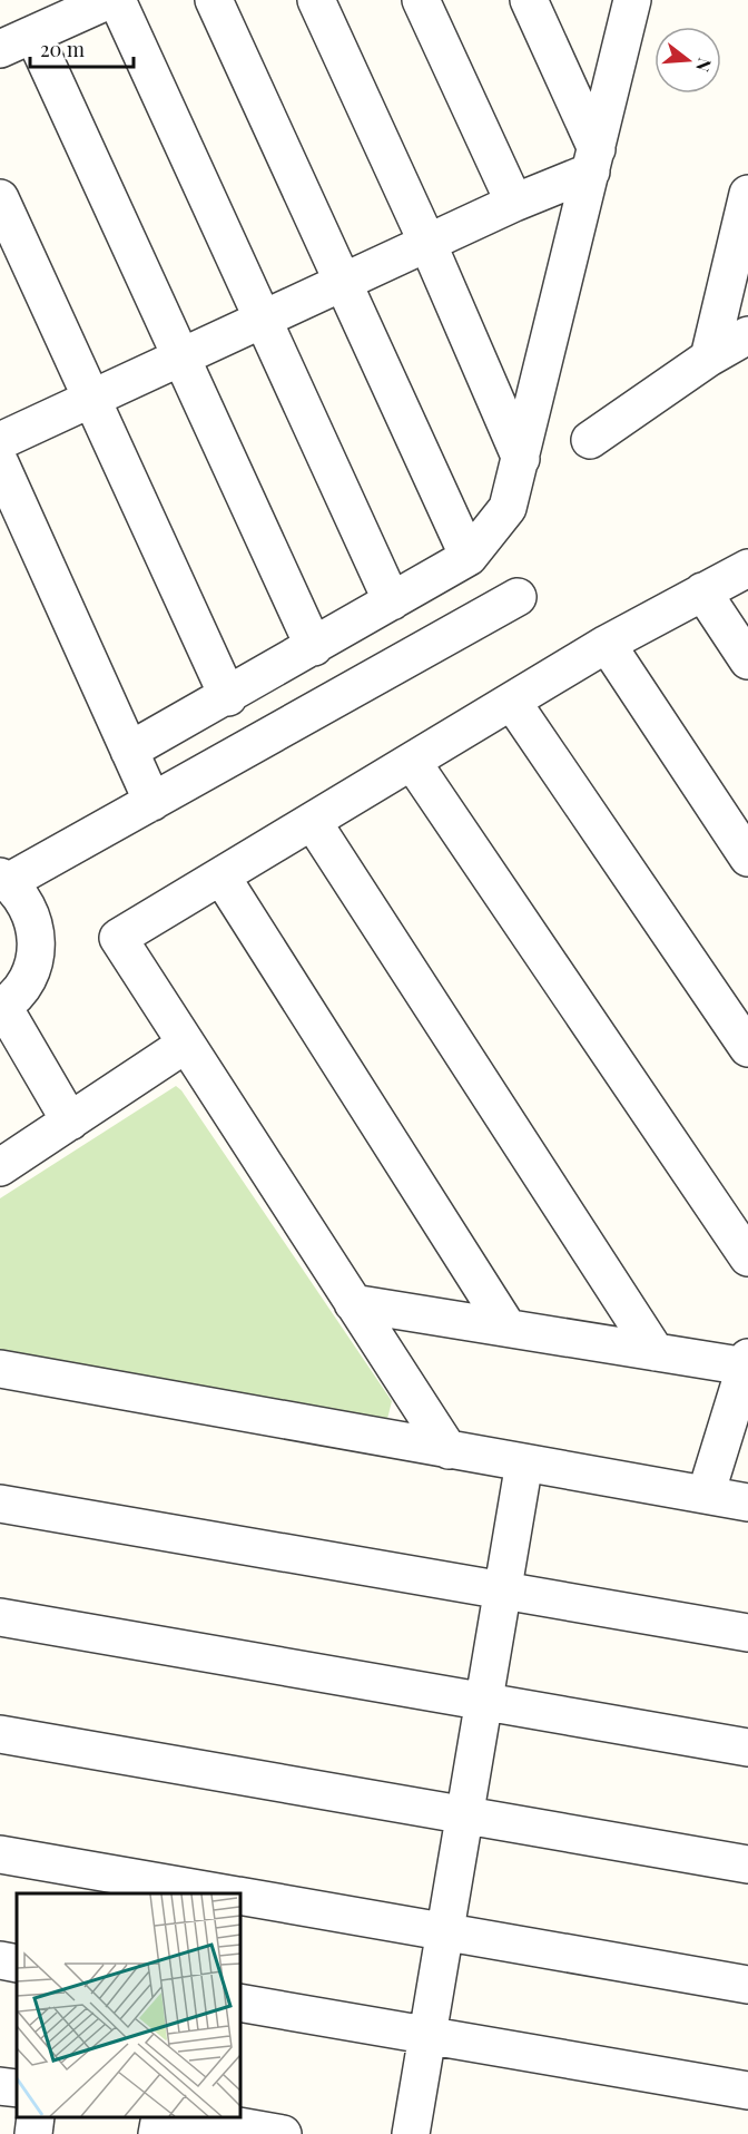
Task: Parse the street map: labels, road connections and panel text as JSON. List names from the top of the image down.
{
  "scale_bar": "20 m",
  "north": "right"
}
